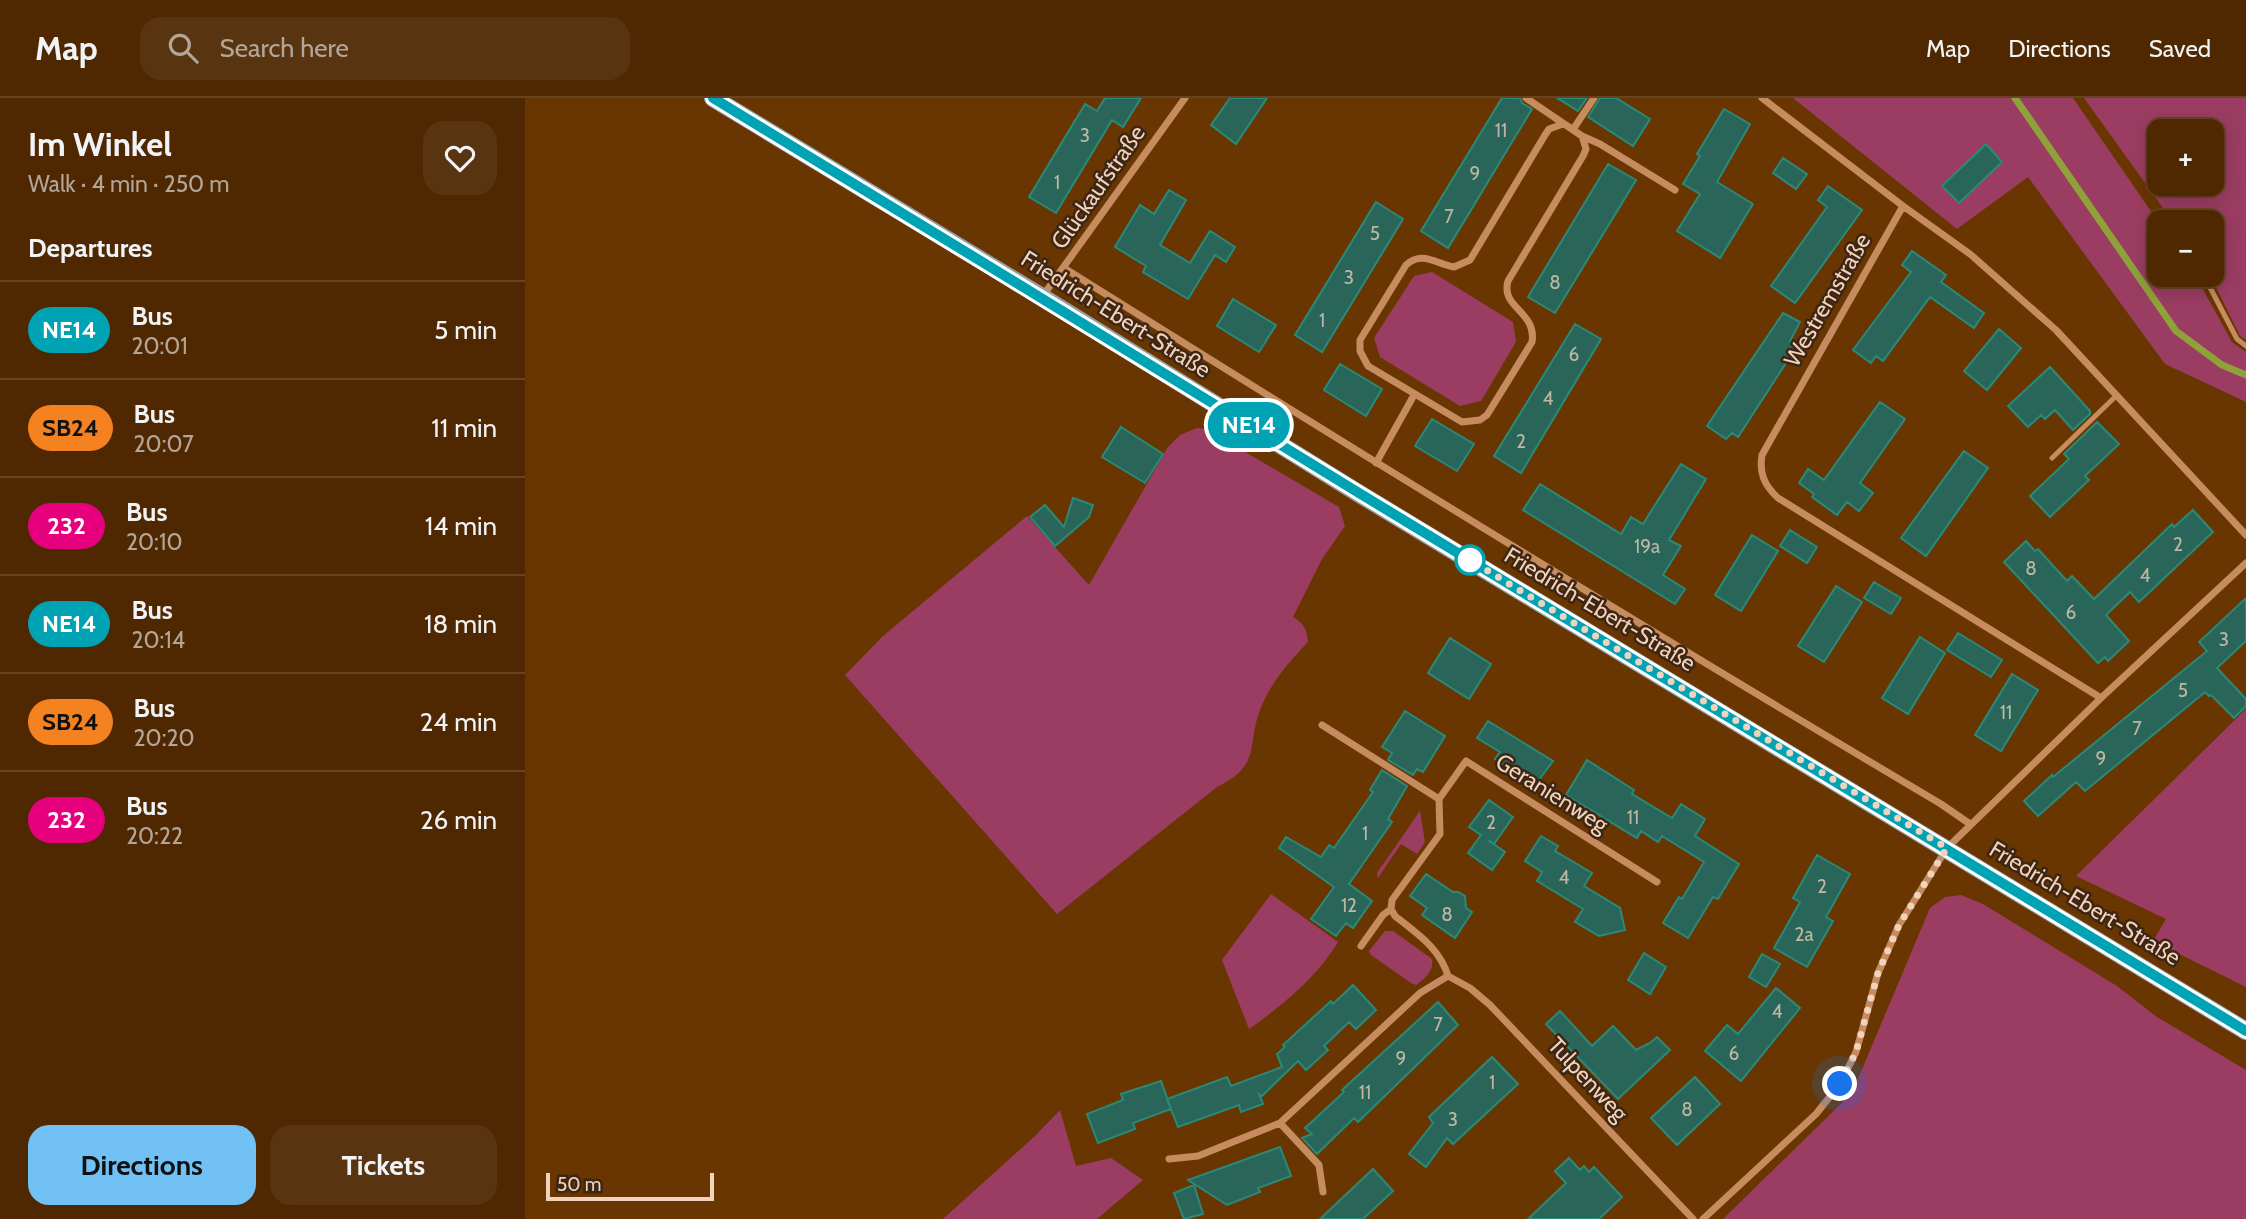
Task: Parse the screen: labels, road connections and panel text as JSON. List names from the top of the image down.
{
  "streets": {
    "main road": ["Friedrich-Ebert-Straße"],
    "street": [
      "Glückaufstraße",
      "Westremstraße",
      "Geranienweg",
      "Tulpenweg"
    ]
  },
  "crossings": [
    ["Glückaufstraße", "Friedrich-Ebert-Straße"]
  ],
  "lines": ["bus line NE14"],
  "house_numbers": [
    "11",
    "3",
    "9",
    "1",
    "7",
    "5",
    "3",
    "8",
    "1",
    "6",
    "4",
    "2",
    "2",
    "19a",
    "8",
    "4",
    "6",
    "3",
    "5",
    "11",
    "7",
    "9",
    "11",
    "2",
    "1",
    "4",
    "2",
    "12",
    "8",
    "2a",
    "4",
    "7",
    "6",
    "9",
    "1",
    "11",
    "8",
    "3"
  ],
  "scale_bar": "50 m",
  "page": {
    "header": "Map",
    "search": "Search here",
    "nav": ["Map", "Directions", "Saved"],
    "heading": [
      ["Im Winkel", "Walk · 4 min · 250 m"],
      "Departures"
    ],
    "on_map": "NE14",
    "map_buttons": ["+", "−"],
    "list": [
      {
        "mark": "NE14",
        "name": "Bus",
        "note": "20:01",
        "value": "5 min"
      },
      {
        "mark": "SB24",
        "name": "Bus",
        "note": "20:07",
        "value": "11 min"
      },
      {
        "mark": "232",
        "name": "Bus",
        "note": "20:10",
        "value": "14 min"
      },
      {
        "mark": "NE14",
        "name": "Bus",
        "note": "20:14",
        "value": "18 min"
      },
      {
        "mark": "SB24",
        "name": "Bus",
        "note": "20:20",
        "value": "24 min"
      },
      {
        "mark": "232",
        "name": "Bus",
        "note": "20:22",
        "value": "26 min"
      }
    ],
    "buttons": ["Directions", "Tickets"],
    "scale": "50 m"
  }
}
